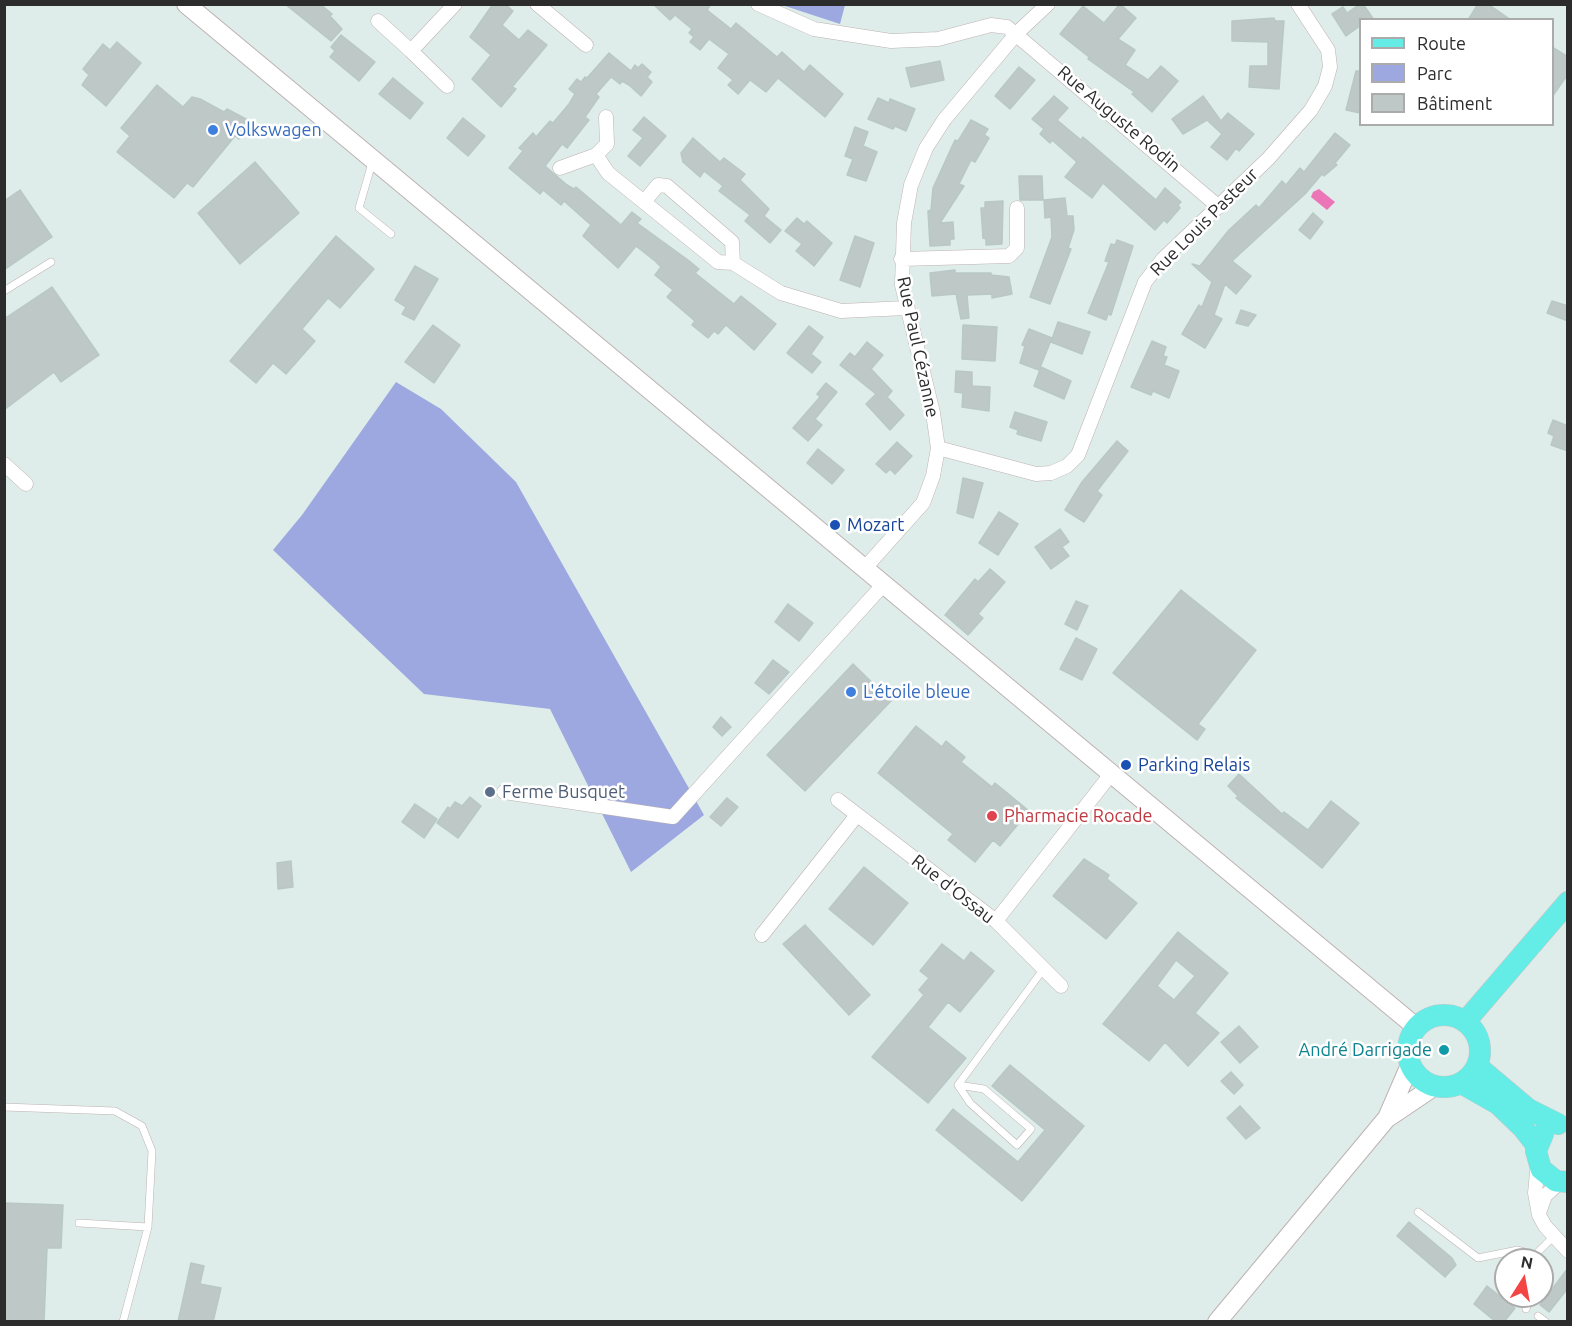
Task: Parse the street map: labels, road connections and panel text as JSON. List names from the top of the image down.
{
  "streets": {
    "street": [
      "Rue Auguste Rodin",
      "Rue Louis Pasteur",
      "Rue Paul Cézanne",
      "Rue d'Ossau"
    ]
  },
  "crossings": [
    ["Rue Auguste Rodin", "Rue Louis Pasteur"],
    ["Rue Auguste Rodin", "Rue Paul Cézanne"],
    ["Rue Louis Pasteur", "Rue Paul Cézanne"]
  ],
  "places": [
    "Volkswagen",
    "Mozart",
    "L'étoile bleue",
    "Parking Relais",
    "Ferme Busquet",
    "Pharmacie Rocade",
    "André Darrigade"
  ],
  "legend": ["Route", "Parc", "Bâtiment"],
  "north": "top"
}
